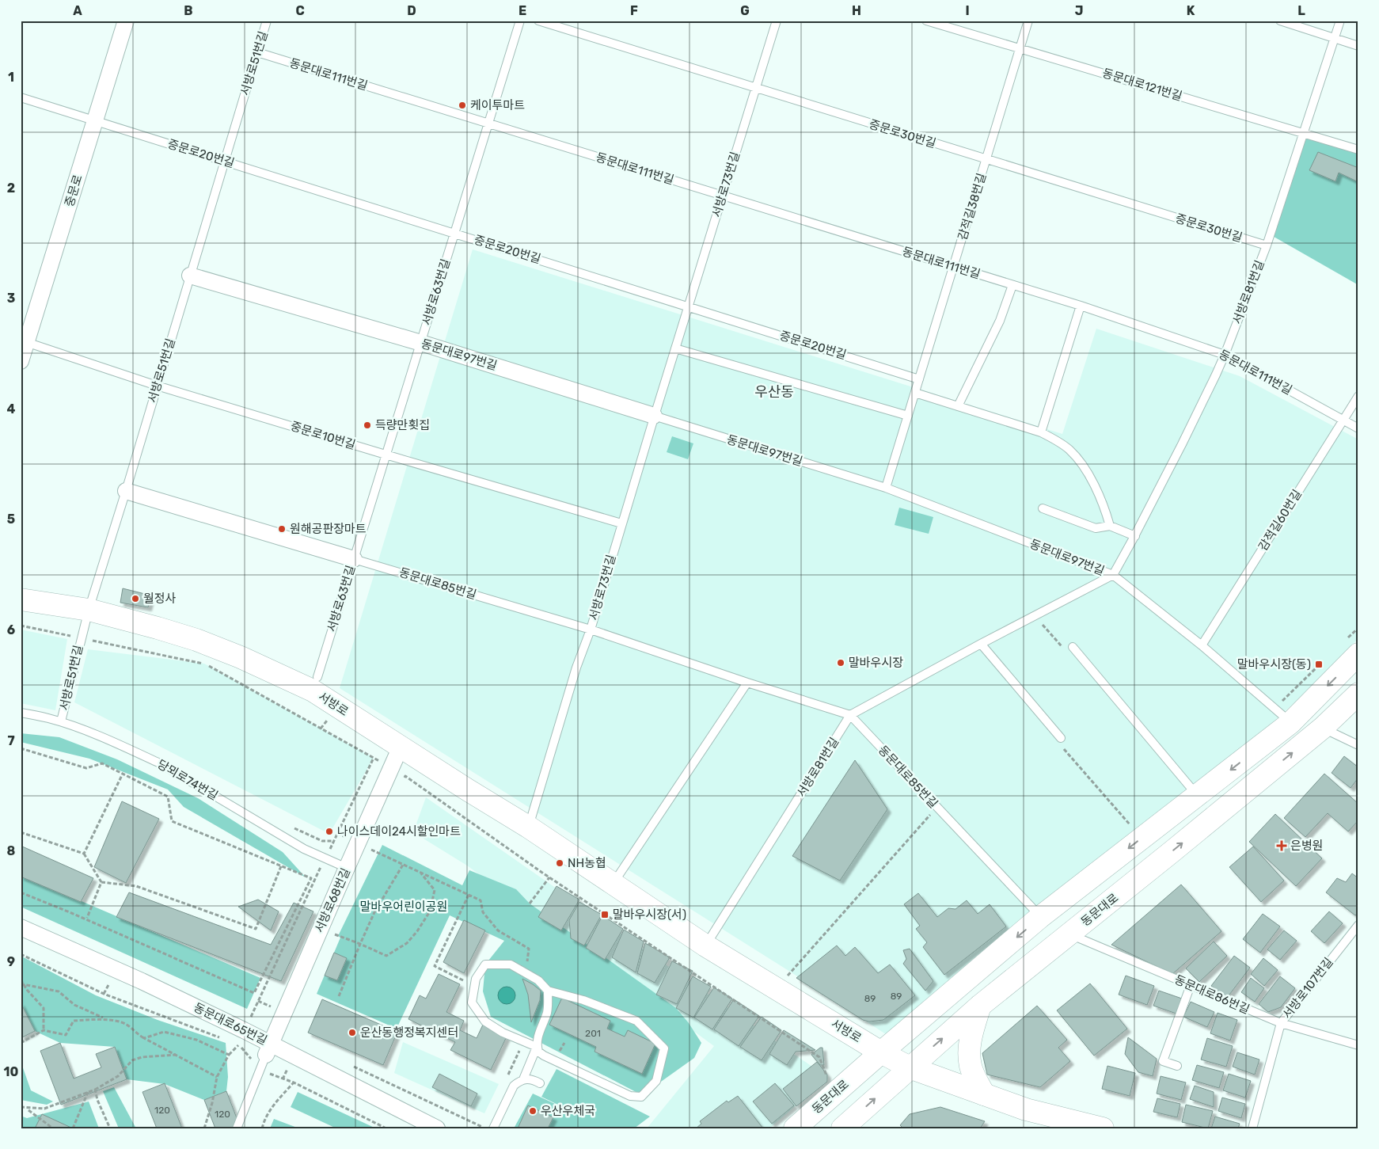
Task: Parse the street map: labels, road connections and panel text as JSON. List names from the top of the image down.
{
  "streets": {
    "main road": ["서방로", "동문대로"],
    "street": [
      "중문로",
      "동문대로97번길",
      "동문대로85번길",
      "서방로68번길",
      "동문대로65번길"
    ],
    "lane": [
      "서방로51번길",
      "동문대로111번길",
      "동문대로121번길",
      "중문로30번길",
      "중문로20번길",
      "서방로73번길",
      "감적길38번길",
      "서방로63번길",
      "서방로81번길",
      "중문로10번길",
      "감적길60번길",
      "당뫼로74번길",
      "서방로107번길",
      "동문대로86번길"
    ]
  },
  "crossings": [
    ["서방로51번길", "동문대로111번길"],
    ["서방로51번길", "중문로20번길"],
    ["서방로51번길", "동문대로97번길"],
    ["서방로51번길", "중문로10번길"],
    ["서방로51번길", "동문대로85번길"],
    ["서방로51번길", "서방로"],
    ["서방로51번길", "당뫼로74번길"],
    ["동문대로111번길", "서방로73번길"],
    ["동문대로111번길", "감적길38번길"],
    ["동문대로111번길", "서방로63번길"],
    ["동문대로111번길", "서방로81번길"],
    ["동문대로111번길", "감적길60번길"],
    ["동문대로121번길", "감적길38번길"],
    ["동문대로121번길", "서방로81번길"],
    ["중문로30번길", "서방로73번길"],
    ["중문로30번길", "감적길38번길"],
    ["중문로30번길", "서방로81번길"],
    ["중문로20번길", "서방로73번길"],
    ["중문로20번길", "중문로"],
    ["중문로20번길", "감적길38번길"],
    ["중문로20번길", "서방로63번길"],
    ["서방로73번길", "동문대로97번길"],
    ["서방로73번길", "중문로10번길"],
    ["서방로73번길", "동문대로85번길"],
    ["서방로73번길", "서방로"],
    ["중문로", "중문로10번길"],
    ["감적길38번길", "동문대로97번길"],
    ["서방로63번길", "동문대로97번길"],
    ["서방로63번길", "중문로10번길"],
    ["서방로63번길", "동문대로85번길"],
    ["서방로81번길", "동문대로97번길"],
    ["서방로81번길", "동문대로85번길"],
    ["서방로81번길", "서방로"],
    ["동문대로97번길", "감적길60번길"],
    ["동문대로97번길", "동문대로"],
    ["동문대로85번길", "동문대로"],
    ["서방로", "서방로68번길"],
    ["서방로", "동문대로"],
    ["당뫼로74번길", "서방로68번길"],
    ["서방로68번길", "동문대로65번길"],
    ["동문대로", "동문대로86번길"],
    ["서방로107번길", "동문대로86번길"]
  ],
  "districts": ["우산동"],
  "parks": ["말바우어린이공원"],
  "places": {
    "other": [
      "케이투마트",
      "득량만횟집",
      "원해공판장마트",
      "월정사",
      "말바우시장",
      "나이스데이24시할인마트",
      "NH농협",
      "운산동행정복지센터",
      "우산우체국"
    ],
    "transit": ["말바우시장(동)", "말바우시장(서)"],
    "health": ["은병원"]
  },
  "house_numbers": [
    "89",
    "89",
    "201",
    "120",
    "120"
  ],
  "grid": {
    "columns": [
      "A",
      "B",
      "C",
      "D",
      "E",
      "F",
      "G",
      "H",
      "I",
      "J",
      "K",
      "L"
    ],
    "rows": [
      "1",
      "2",
      "3",
      "4",
      "5",
      "6",
      "7",
      "8",
      "9",
      "10"
    ]
  }
}
